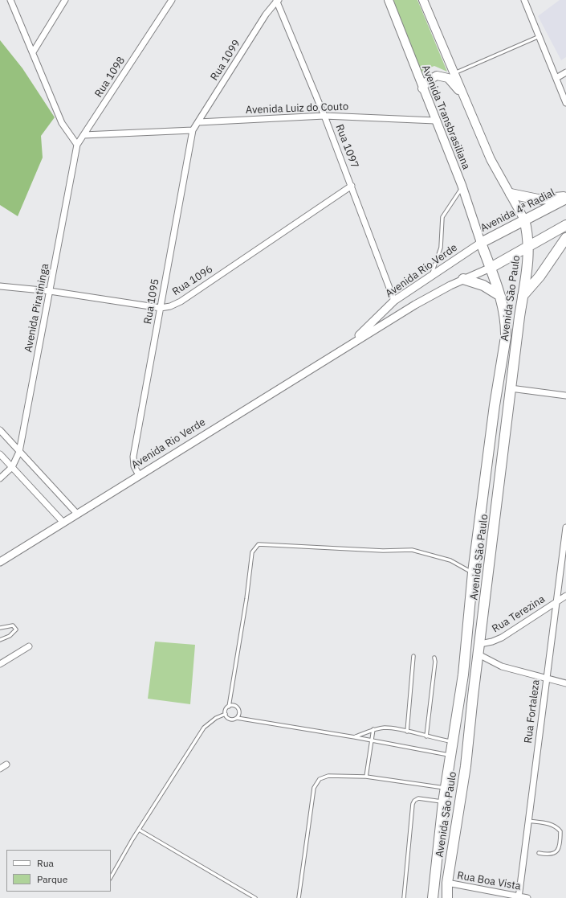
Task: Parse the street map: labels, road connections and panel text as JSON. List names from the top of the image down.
{
  "streets": {
    "main road": ["Avenida Transbrasiliana", "Avenida 4ª Radial", "Avenida São Paulo"],
    "street": [
      "Rua 1099",
      "Rua 1098",
      "Avenida Luiz do Couto",
      "Rua 1097",
      "Avenida Rio Verde",
      "Rua 1096",
      "Rua 1095",
      "Avenida Piratininga",
      "Rua Terezina",
      "Rua Fortaleza",
      "Rua Boa Vista"
    ]
  },
  "crossings": [
    ["Rua 1099", "Avenida Luiz do Couto"],
    ["Rua 1099", "Rua 1097"],
    ["Rua 1099", "Rua 1095"],
    ["Rua 1098", "Avenida Piratininga"],
    ["Avenida Luiz do Couto", "Avenida Transbrasiliana"],
    ["Avenida Luiz do Couto", "Rua 1097"],
    ["Avenida Transbrasiliana", "Avenida 4ª Radial"],
    ["Avenida Transbrasiliana", "Avenida Rio Verde"],
    ["Avenida Transbrasiliana", "Avenida São Paulo"],
    ["Rua 1097", "Avenida Rio Verde"],
    ["Rua 1097", "Rua 1096"],
    ["Avenida 4ª Radial", "Avenida Rio Verde"],
    ["Avenida 4ª Radial", "Avenida São Paulo"],
    ["Avenida Rio Verde", "Avenida São Paulo"],
    ["Avenida Rio Verde", "Rua 1095"],
    ["Rua 1096", "Rua 1095"],
    ["Rua 1096", "Avenida Piratininga"],
    ["Avenida São Paulo", "Rua Terezina"],
    ["Avenida São Paulo", "Rua Boa Vista"],
    ["Rua Terezina", "Rua Fortaleza"],
    ["Rua Fortaleza", "Rua Boa Vista"]
  ],
  "legend": ["Rua", "Parque"]
}
